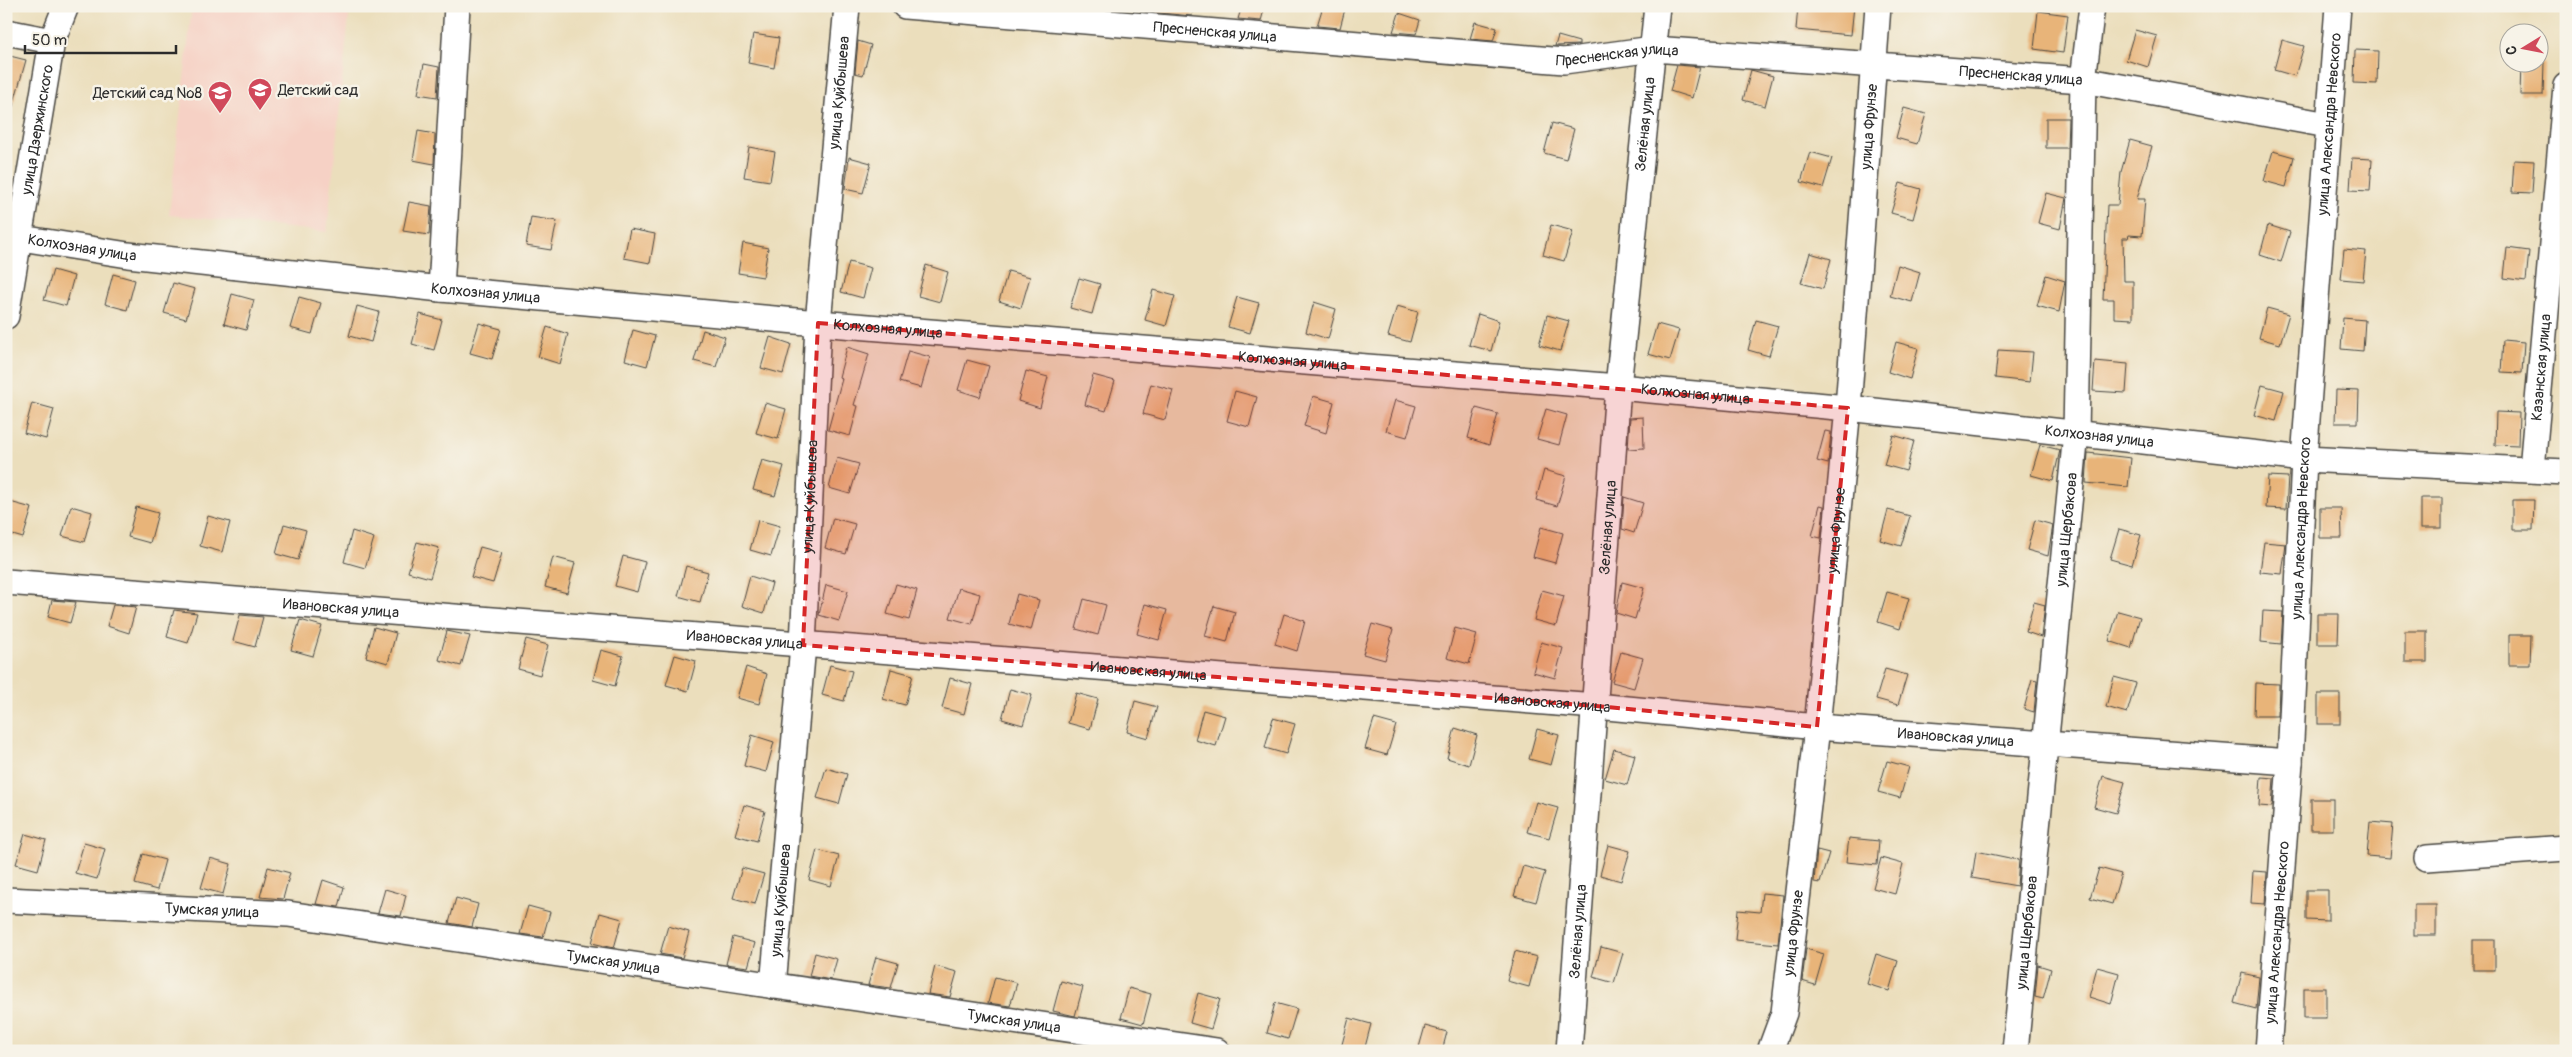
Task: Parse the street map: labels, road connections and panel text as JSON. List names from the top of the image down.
{
  "streets": {
    "street": [
      "Пресненская улица",
      "улица Куйбышева",
      "улица Александра Невского",
      "Зелёная улица",
      "улица Фрунзе",
      "улица Дзержинского",
      "Колхозная улица",
      "Казанская улица",
      "улица Щербакова",
      "Ивановская улица",
      "Тумская улица"
    ]
  },
  "crossings": [
    ["Пресненская улица", "улица Александра Невского"],
    ["Пресненская улица", "Зелёная улица"],
    ["Пресненская улица", "улица Фрунзе"],
    ["Пресненская улица", "улица Щербакова"],
    ["улица Куйбышева", "Колхозная улица"],
    ["улица Куйбышева", "Ивановская улица"],
    ["улица Куйбышева", "Тумская улица"],
    ["улица Александра Невского", "Колхозная улица"],
    ["улица Александра Невского", "Ивановская улица"],
    ["Зелёная улица", "Колхозная улица"],
    ["Зелёная улица", "Ивановская улица"],
    ["улица Фрунзе", "Колхозная улица"],
    ["улица Фрунзе", "Ивановская улица"],
    ["улица Дзержинского", "Колхозная улица"],
    ["Колхозная улица", "Казанская улица"],
    ["Колхозная улица", "улица Щербакова"],
    ["улица Щербакова", "Ивановская улица"]
  ],
  "places": {
    "school or university": ["Детский сад", "Детский сад №8"]
  },
  "scale_bar": "50 m",
  "north": "left"
}
